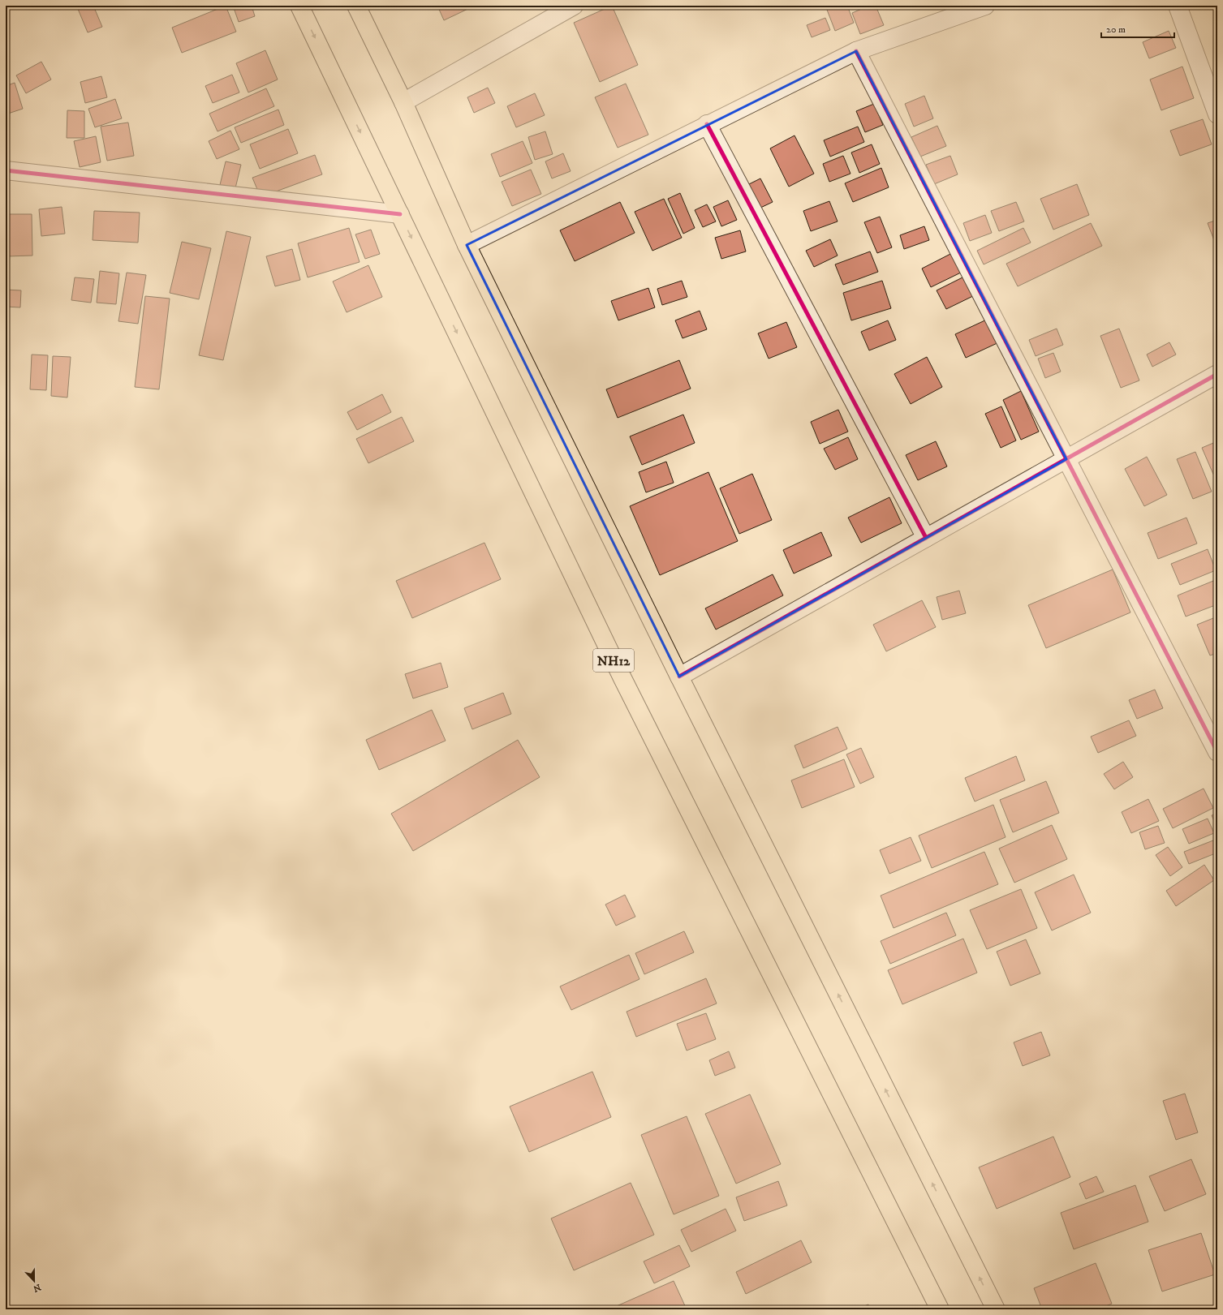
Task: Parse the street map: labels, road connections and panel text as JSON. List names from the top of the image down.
{
  "streets": {
    "highway": ["NH12"]
  },
  "scale_bar": "20 m",
  "north": "bottom"
}
